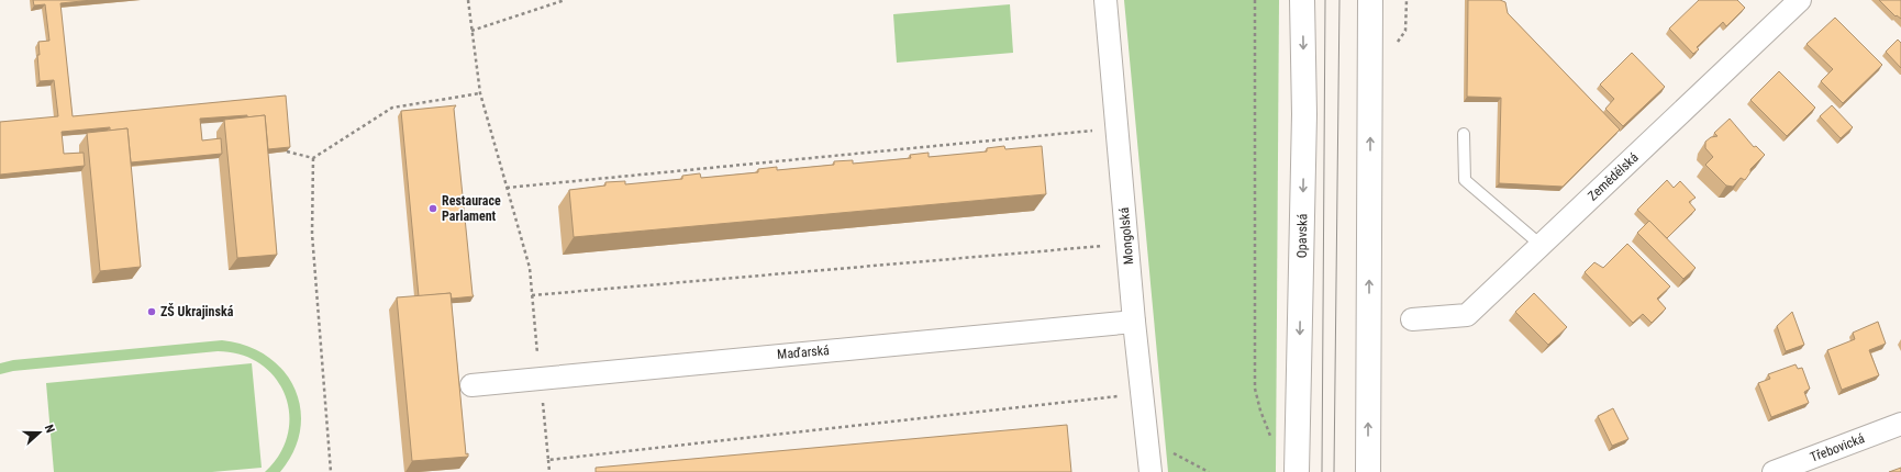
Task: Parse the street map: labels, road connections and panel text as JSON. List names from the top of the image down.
{
  "streets": {
    "main road": ["Opavská"],
    "street": [
      "Zemědělská",
      "Mongolská",
      "Maďarská",
      "Třebovická"
    ]
  },
  "crossings": [
    ["Mongolská", "Maďarská"]
  ],
  "places": ["Restaurace Parlament", "ZŠ Ukrajinská"],
  "north": "right"
}
